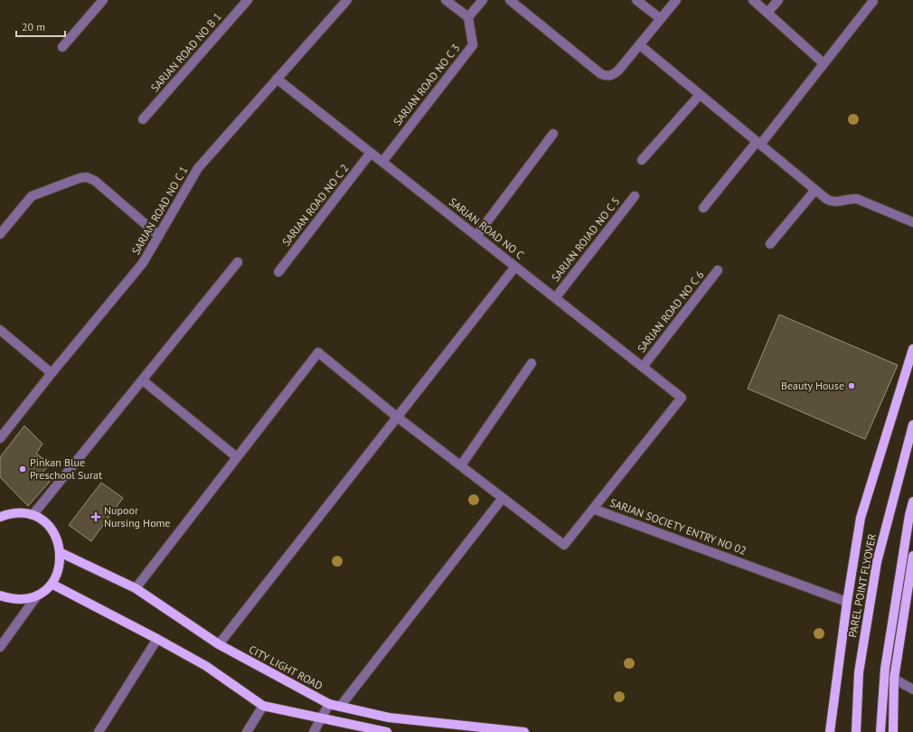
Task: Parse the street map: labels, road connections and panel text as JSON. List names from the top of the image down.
{
  "streets": {
    "main road": ["PAREL POINT FLYOVER", "CITY LIGHT ROAD"],
    "street": [
      "SARJAN ROAD NO B 1",
      "SARJAN ROAD NO C 3",
      "SARJAN ROAD NO C 2",
      "SARJAN ROAD NO C 1",
      "SARJAN ROAD NO C",
      "SARJAN ROIAD NO C 5",
      "SARJAN ROAD NO C 6",
      "SARJAN SOCIETY ENTRY NO 02"
    ]
  },
  "crossings": [
    ["SARJAN ROAD NO C 3", "SARJAN ROAD NO C"],
    ["SARJAN ROAD NO C 2", "SARJAN ROAD NO C"],
    ["SARJAN ROAD NO C 1", "SARJAN ROAD NO C"],
    ["SARJAN ROAD NO C", "SARJAN ROIAD NO C 5"],
    ["SARJAN ROAD NO C", "SARJAN ROAD NO C 6"],
    ["SARJAN ROAD NO C", "SARJAN SOCIETY ENTRY NO 02"]
  ],
  "places": {
    "other": ["Beauty House", "Pinkan Blue Preschool Surat"],
    "health": ["Nupoor Nursing Home"]
  },
  "scale_bar": "20 m"
}
